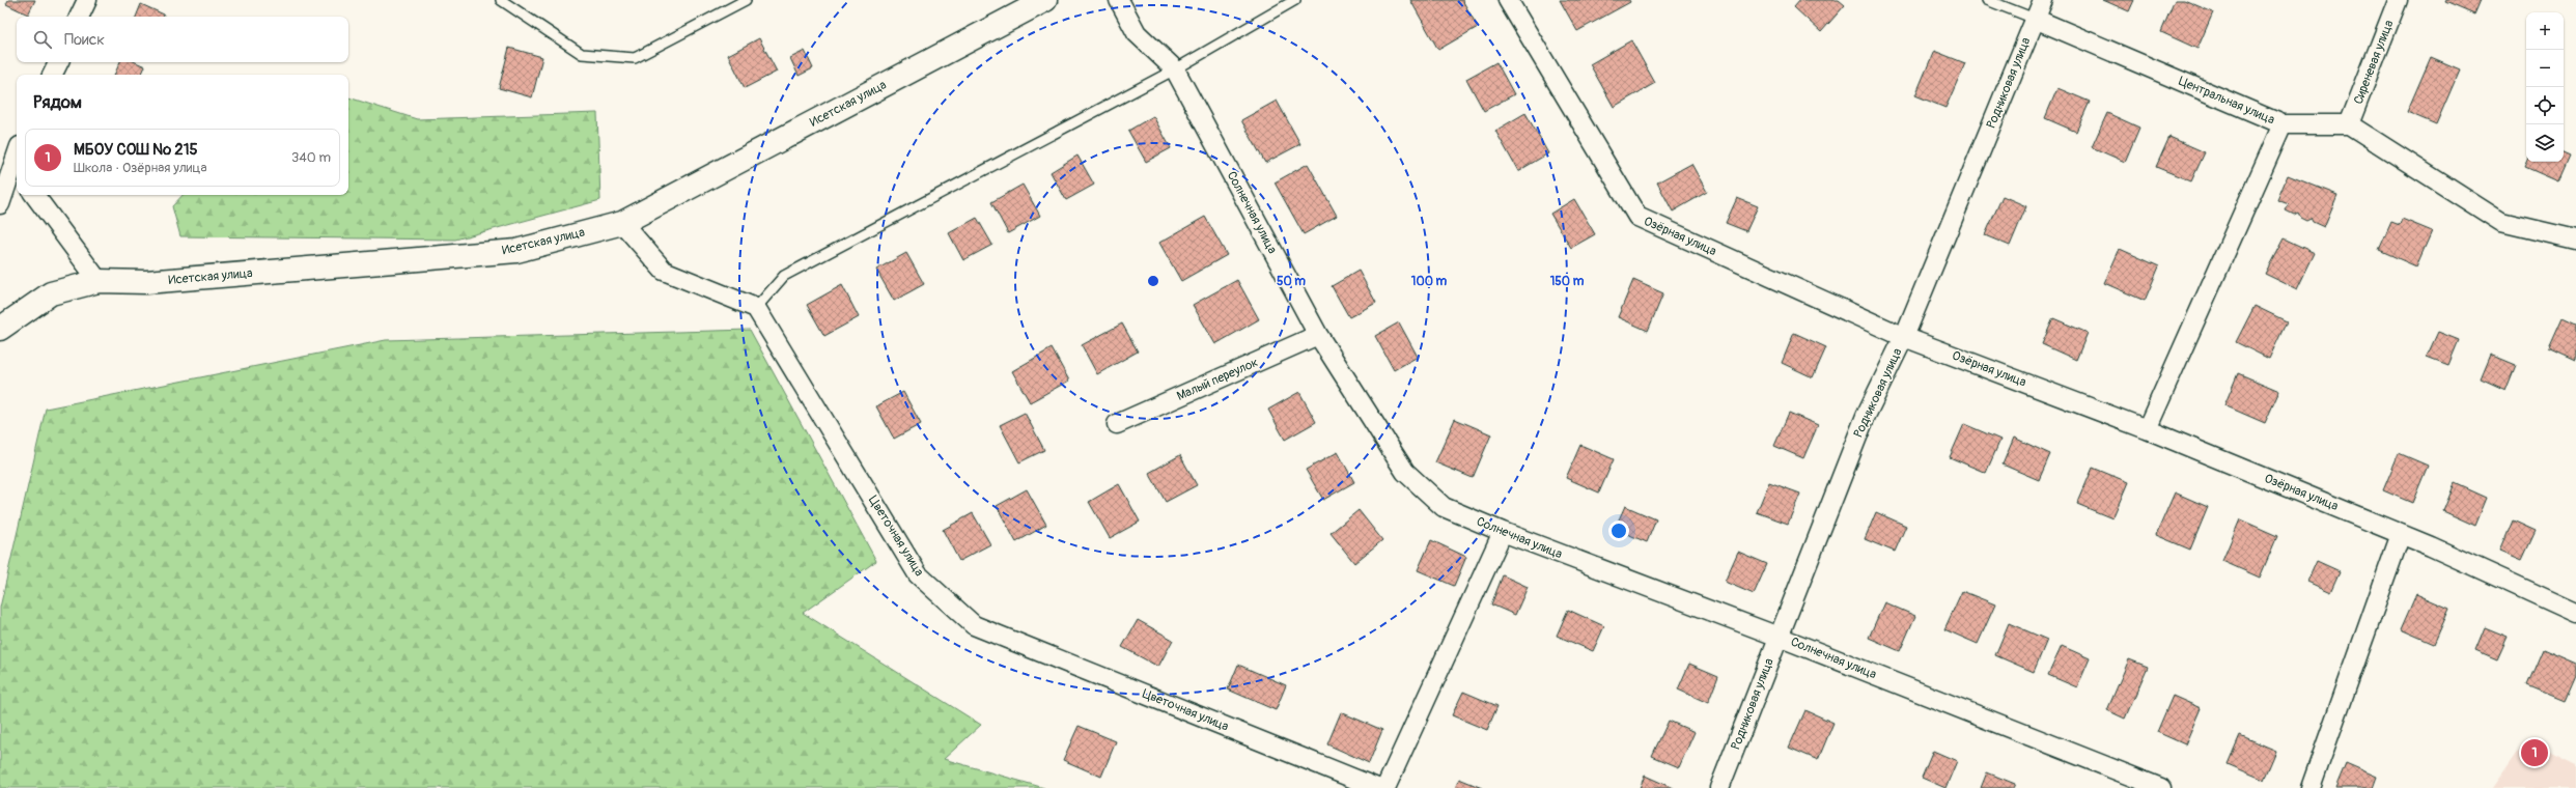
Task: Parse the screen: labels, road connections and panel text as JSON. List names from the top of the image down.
{
  "streets": {
    "main road": ["Исетская улица"],
    "street": [
      "Сиреневая улица",
      "Родниковая улица",
      "Центральная улица",
      "Солнечная улица",
      "Озёрная улица",
      "Малый переулок",
      "Цветочная улица"
    ]
  },
  "crossings": [
    ["Сиреневая улица", "Центральная улица"],
    ["Родниковая улица", "Центральная улица"],
    ["Родниковая улица", "Солнечная улица"],
    ["Родниковая улица", "Озёрная улица"],
    ["Солнечная улица", "Малый переулок"]
  ],
  "page": {
    "map_buttons": ["+", "−"],
    "search": "Поиск",
    "heading": "Рядом",
    "list": [
      {
        "mark": "1",
        "name": "МБОУ СОШ № 215",
        "note": "Школа · Озёрная улица",
        "value": "340 m"
      }
    ],
    "pins": "1"
  },
  "rings": ["50 m", "100 m", "150 m"]
}
